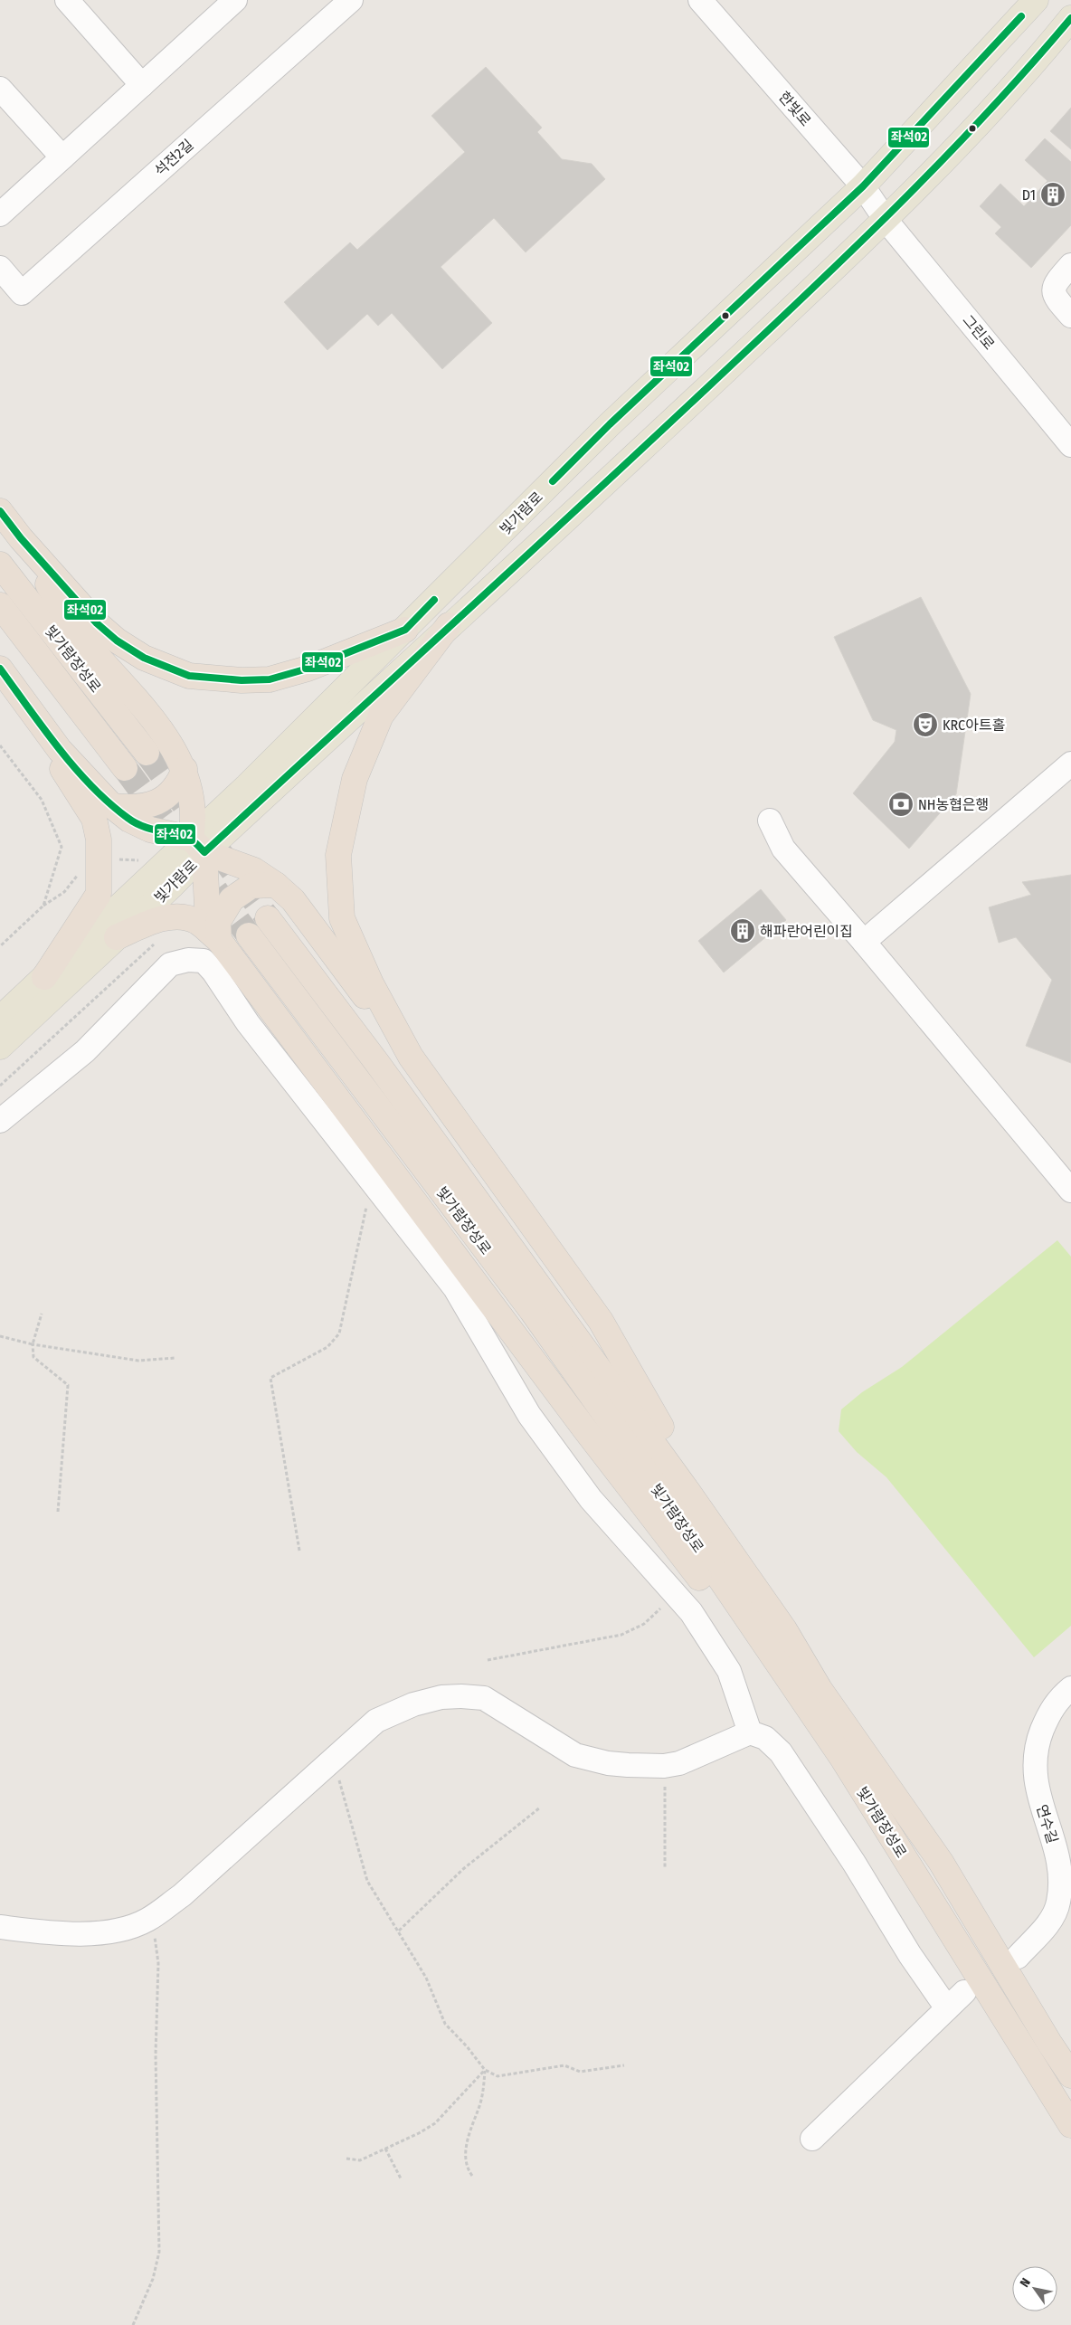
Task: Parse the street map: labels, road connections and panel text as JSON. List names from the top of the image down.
{
  "streets": {
    "highway": ["빛가람장성로"],
    "main road": ["빛가람로"],
    "street": [
      "한빛로",
      "석전2길",
      "그린로",
      "연수길"
    ]
  },
  "crossings": [
    ["한빛로", "그린로"],
    ["한빛로", "빛가람로"],
    ["그린로", "빛가람로"]
  ],
  "places": {
    "building": ["D1", "해파란어린이집"],
    "theatre": ["KRC아트홀"],
    "bank": ["NH농협은행"]
  },
  "lines": ["transit line 좌석02"],
  "north": "top left"
}
